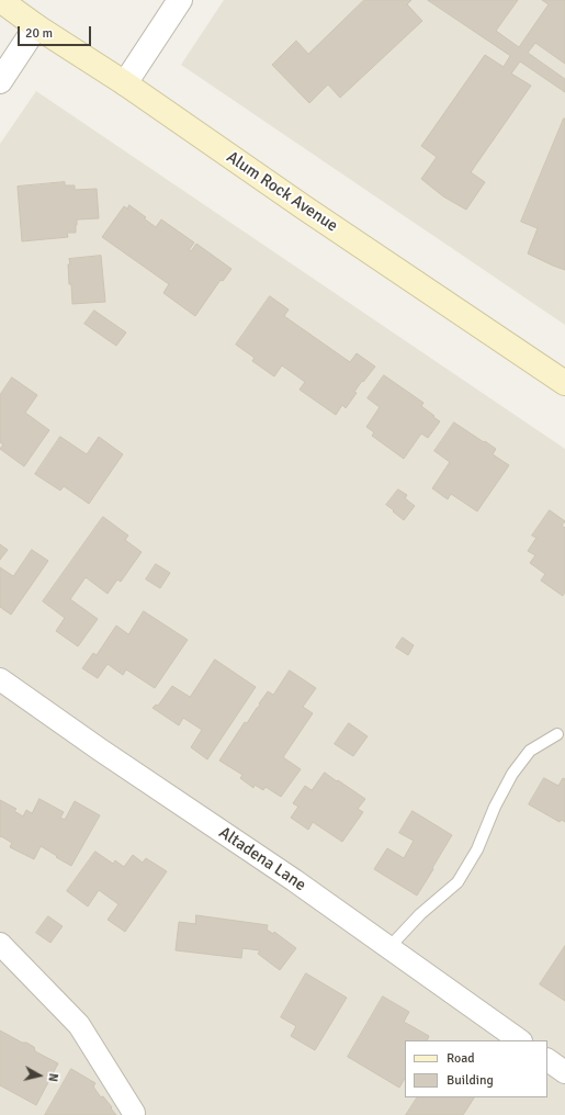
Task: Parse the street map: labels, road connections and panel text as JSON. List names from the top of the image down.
{
  "streets": {
    "main road": ["Alum Rock Avenue"],
    "street": ["Altadena Lane"]
  },
  "legend": ["Road", "Building"],
  "scale_bar": "20 m",
  "north": "right"
}
